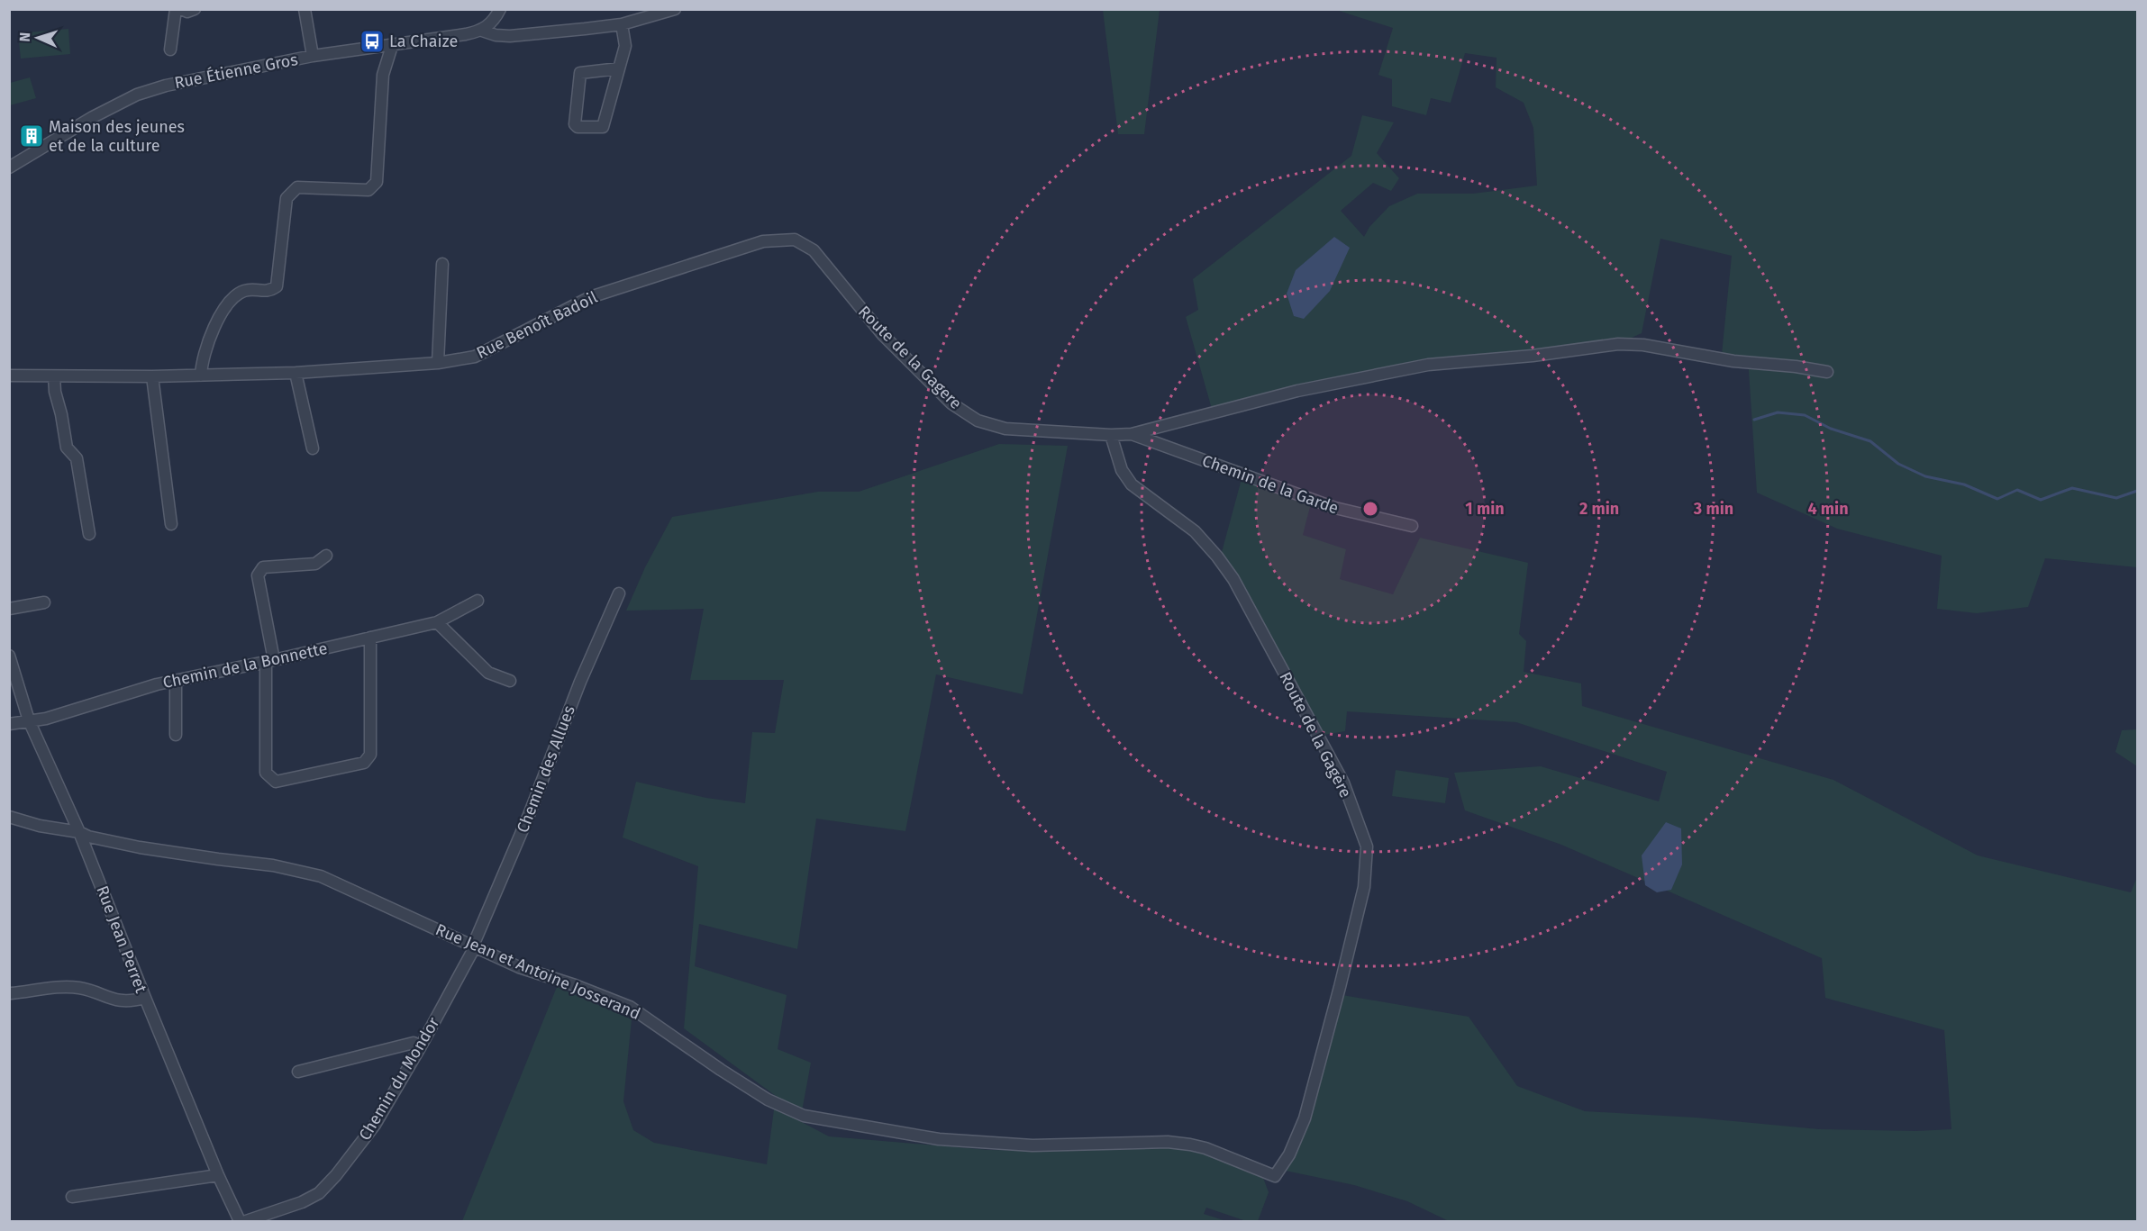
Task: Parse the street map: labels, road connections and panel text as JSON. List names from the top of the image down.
{
  "streets": {
    "street": [
      "Rue Étienne Gros",
      "Rue Benoît Badoil",
      "Route de la Gagere",
      "Chemin de la Garde",
      "Chemin de la Bonnette",
      "Route de la Gagère",
      "Chemin des Allues",
      "Rue Jean Perret",
      "Rue Jean et Antoine Josserand",
      "Chemin du Mondor"
    ]
  },
  "crossings": [
    ["Rue Benoît Badoil", "Route de la Gagere"],
    ["Route de la Gagere", "Chemin de la Garde"],
    ["Route de la Gagere", "Route de la Gagère"],
    ["Chemin de la Bonnette", "Rue Jean Perret"],
    ["Route de la Gagère", "Rue Jean et Antoine Josserand"],
    ["Chemin des Allues", "Rue Jean et Antoine Josserand"],
    ["Chemin des Allues", "Chemin du Mondor"],
    ["Rue Jean Perret", "Rue Jean et Antoine Josserand"],
    ["Rue Jean et Antoine Josserand", "Chemin du Mondor"]
  ],
  "places": {
    "bus stop": ["La Chaize"],
    "building": ["Maison des jeunes et de la culture"]
  },
  "north": "left",
  "rings": [
    "1 min",
    "2 min",
    "3 min",
    "4 min"
  ]
}
